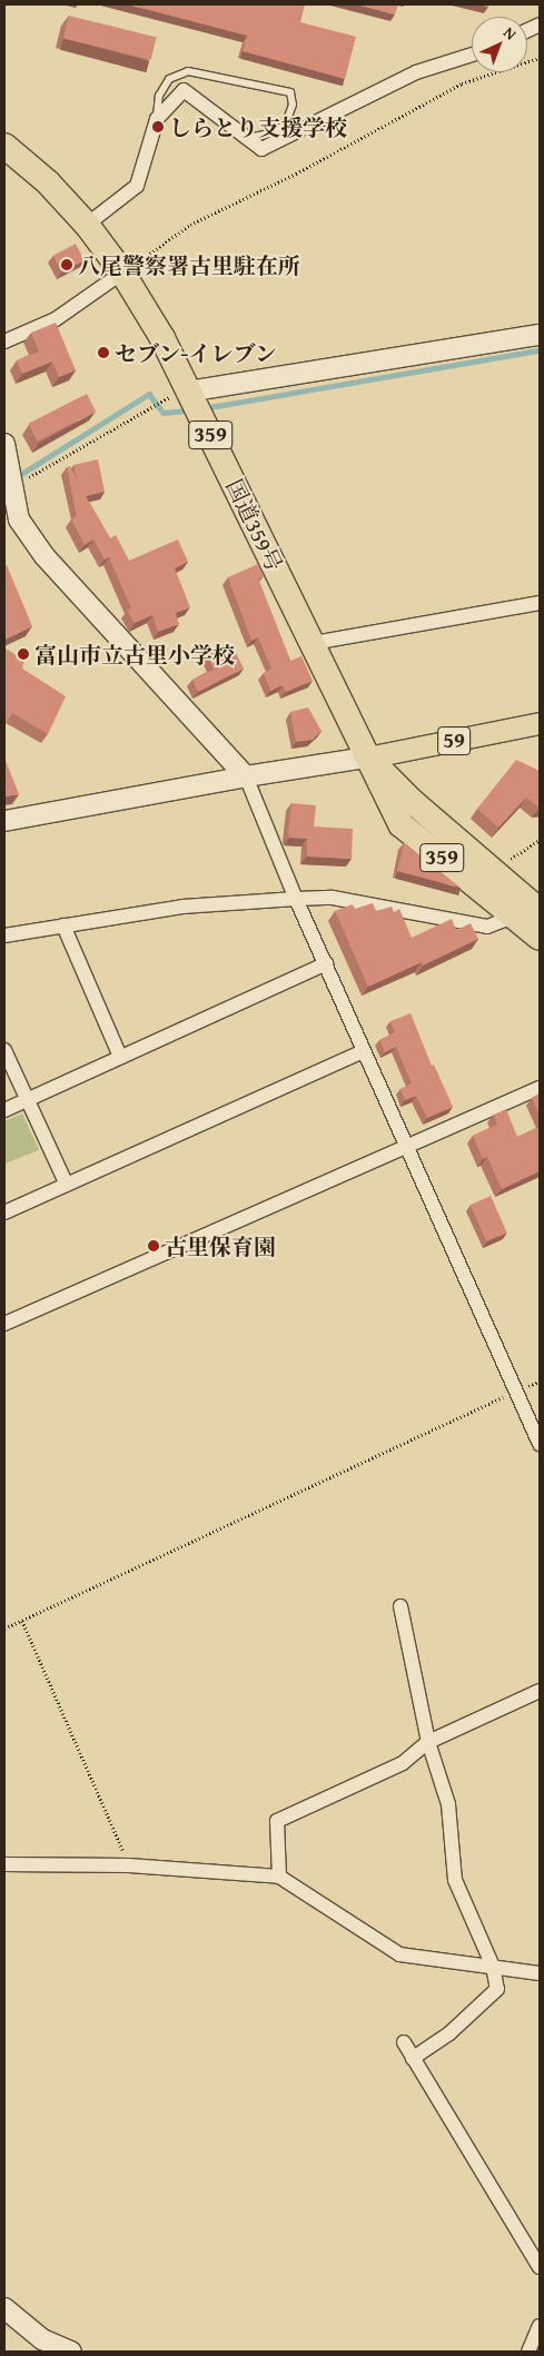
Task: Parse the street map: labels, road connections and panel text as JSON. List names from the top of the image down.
{
  "streets": {
    "highway": ["359", "国道359号"],
    "main road": ["59"]
  },
  "crossings": [
    ["国道359号", "59"]
  ],
  "places": [
    "しらとり支援学校",
    "八尾警察署古里駐在所",
    "セブン-イレブン",
    "富山市立古里小学校",
    "古里保育園"
  ],
  "north": "top right"
}
